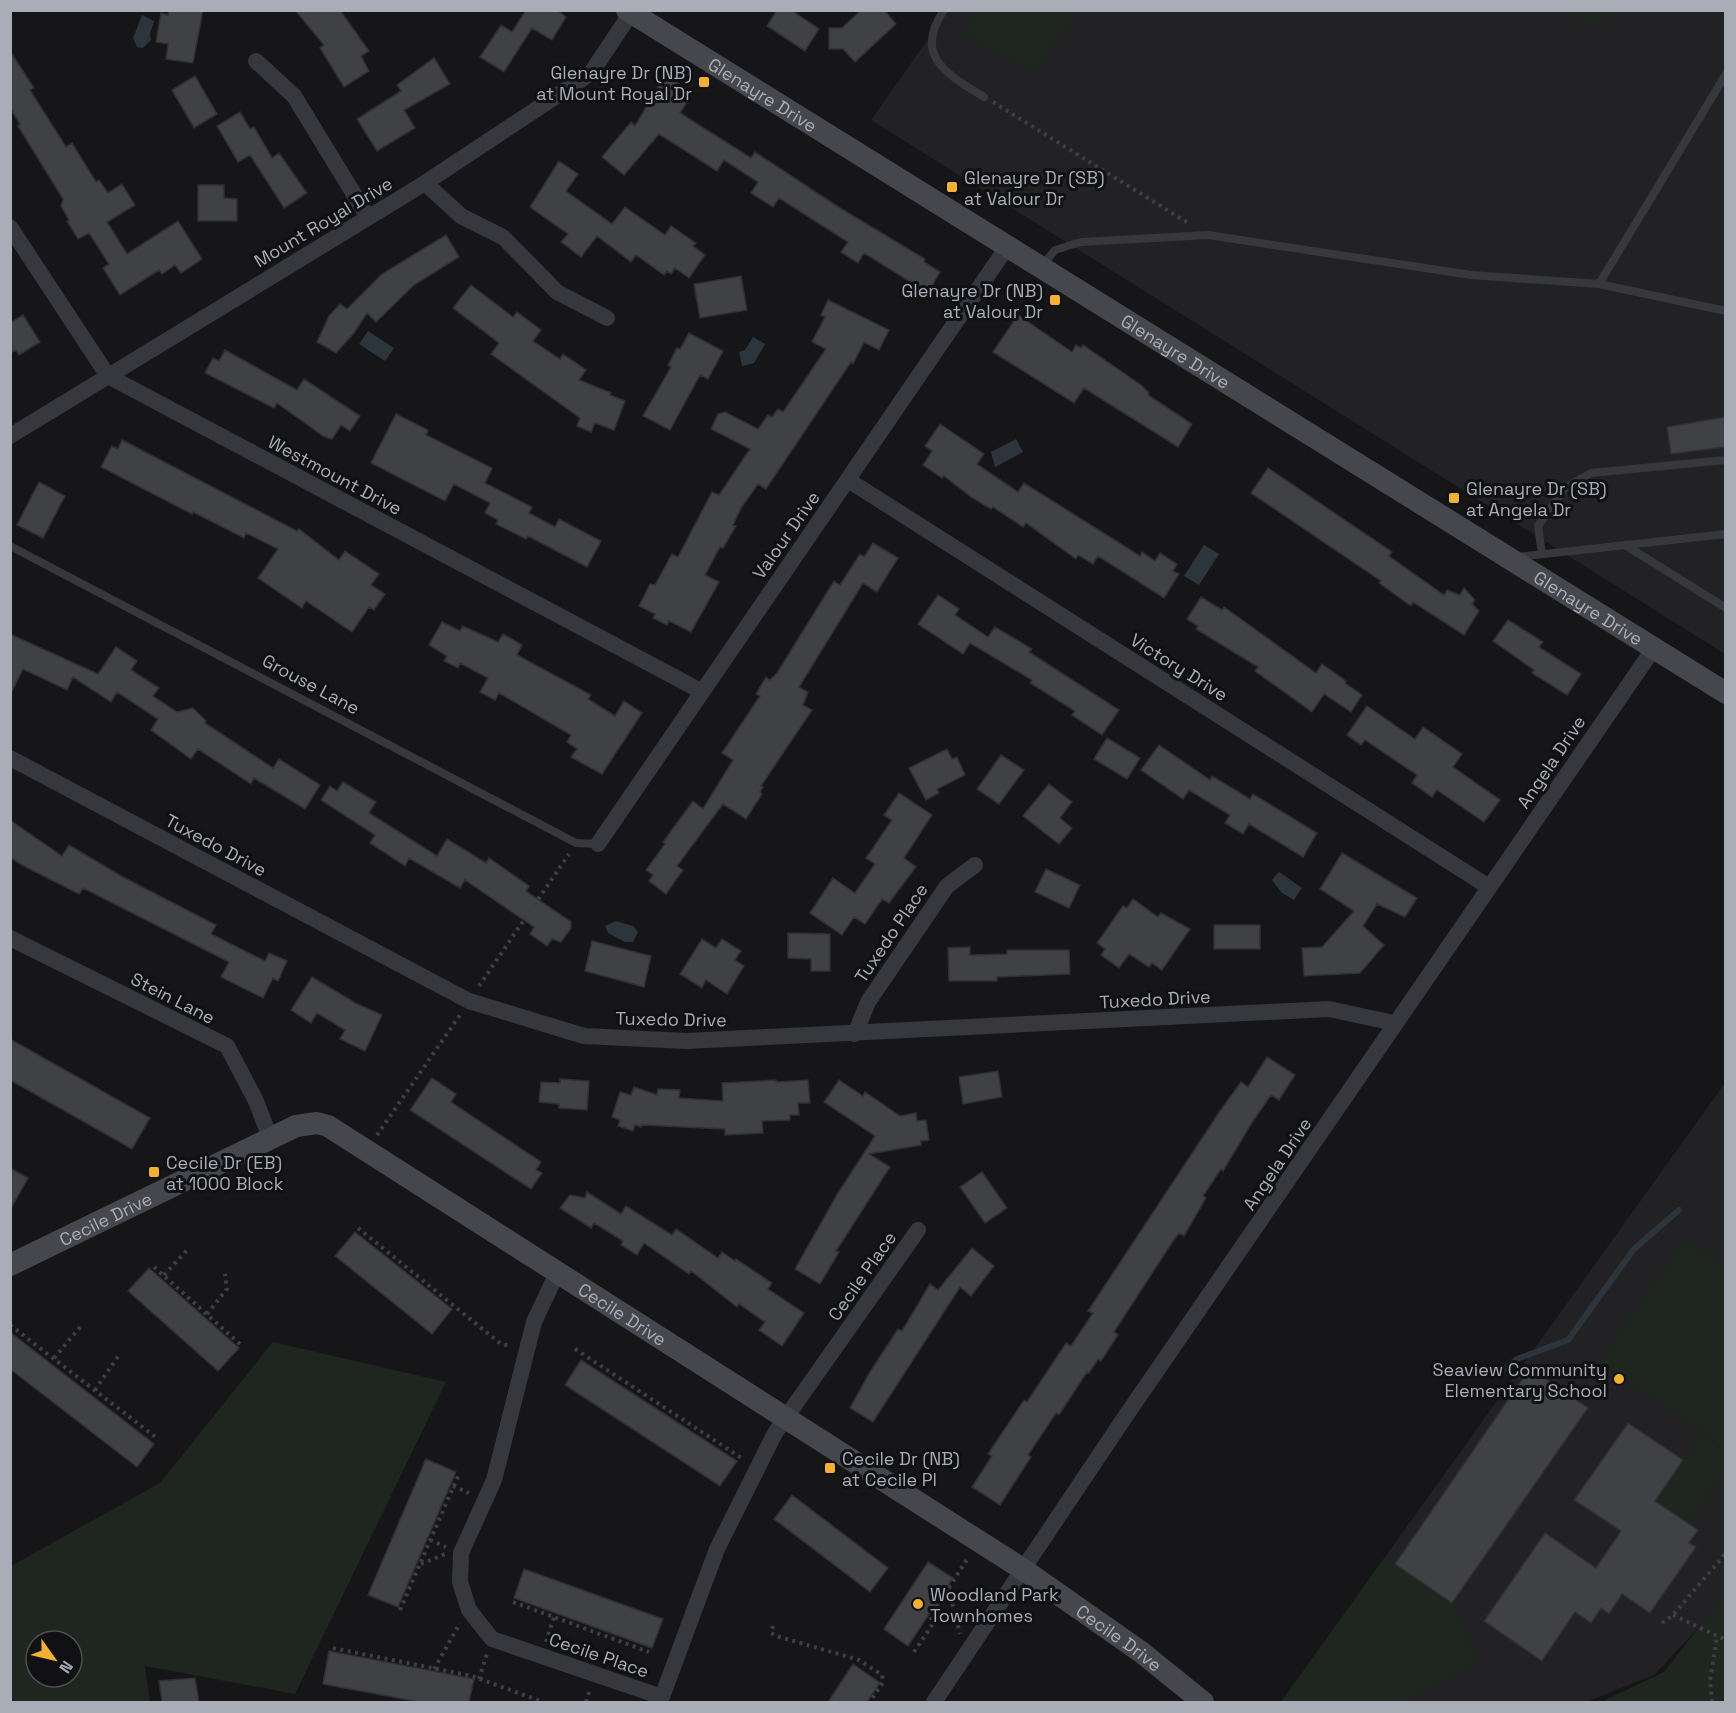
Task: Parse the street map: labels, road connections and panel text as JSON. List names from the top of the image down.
{
  "streets": {
    "street": [
      "Glenayre Drive",
      "Mount Royal Drive",
      "Westmount Drive",
      "Valour Drive",
      "Victory Drive",
      "Angela Drive",
      "Tuxedo Drive",
      "Tuxedo Place",
      "Stein Lane",
      "Cecile Drive",
      "Cecile Place"
    ],
    "lane": ["Grouse Lane"]
  },
  "crossings": [
    ["Glenayre Drive", "Mount Royal Drive"],
    ["Glenayre Drive", "Valour Drive"],
    ["Glenayre Drive", "Angela Drive"],
    ["Mount Royal Drive", "Westmount Drive"],
    ["Westmount Drive", "Valour Drive"],
    ["Valour Drive", "Victory Drive"],
    ["Valour Drive", "Grouse Lane"],
    ["Victory Drive", "Angela Drive"],
    ["Angela Drive", "Tuxedo Drive"],
    ["Angela Drive", "Cecile Drive"],
    ["Tuxedo Drive", "Tuxedo Place"],
    ["Stein Lane", "Cecile Drive"],
    ["Cecile Drive", "Cecile Place"]
  ],
  "places": {
    "transit": [
      "Glenayre Dr (NB) at Mount Royal Dr",
      "Glenayre Dr (SB) at Valour Dr",
      "Glenayre Dr (NB) at Valour Dr",
      "Glenayre Dr (SB) at Angela Dr",
      "Cecile Dr (EB) at 1000 Block",
      "Cecile Dr (NB) at Cecile Pl"
    ],
    "other": ["Seaview Community Elementary School", "Woodland Park Townhomes"]
  },
  "north": "bottom right"
}
